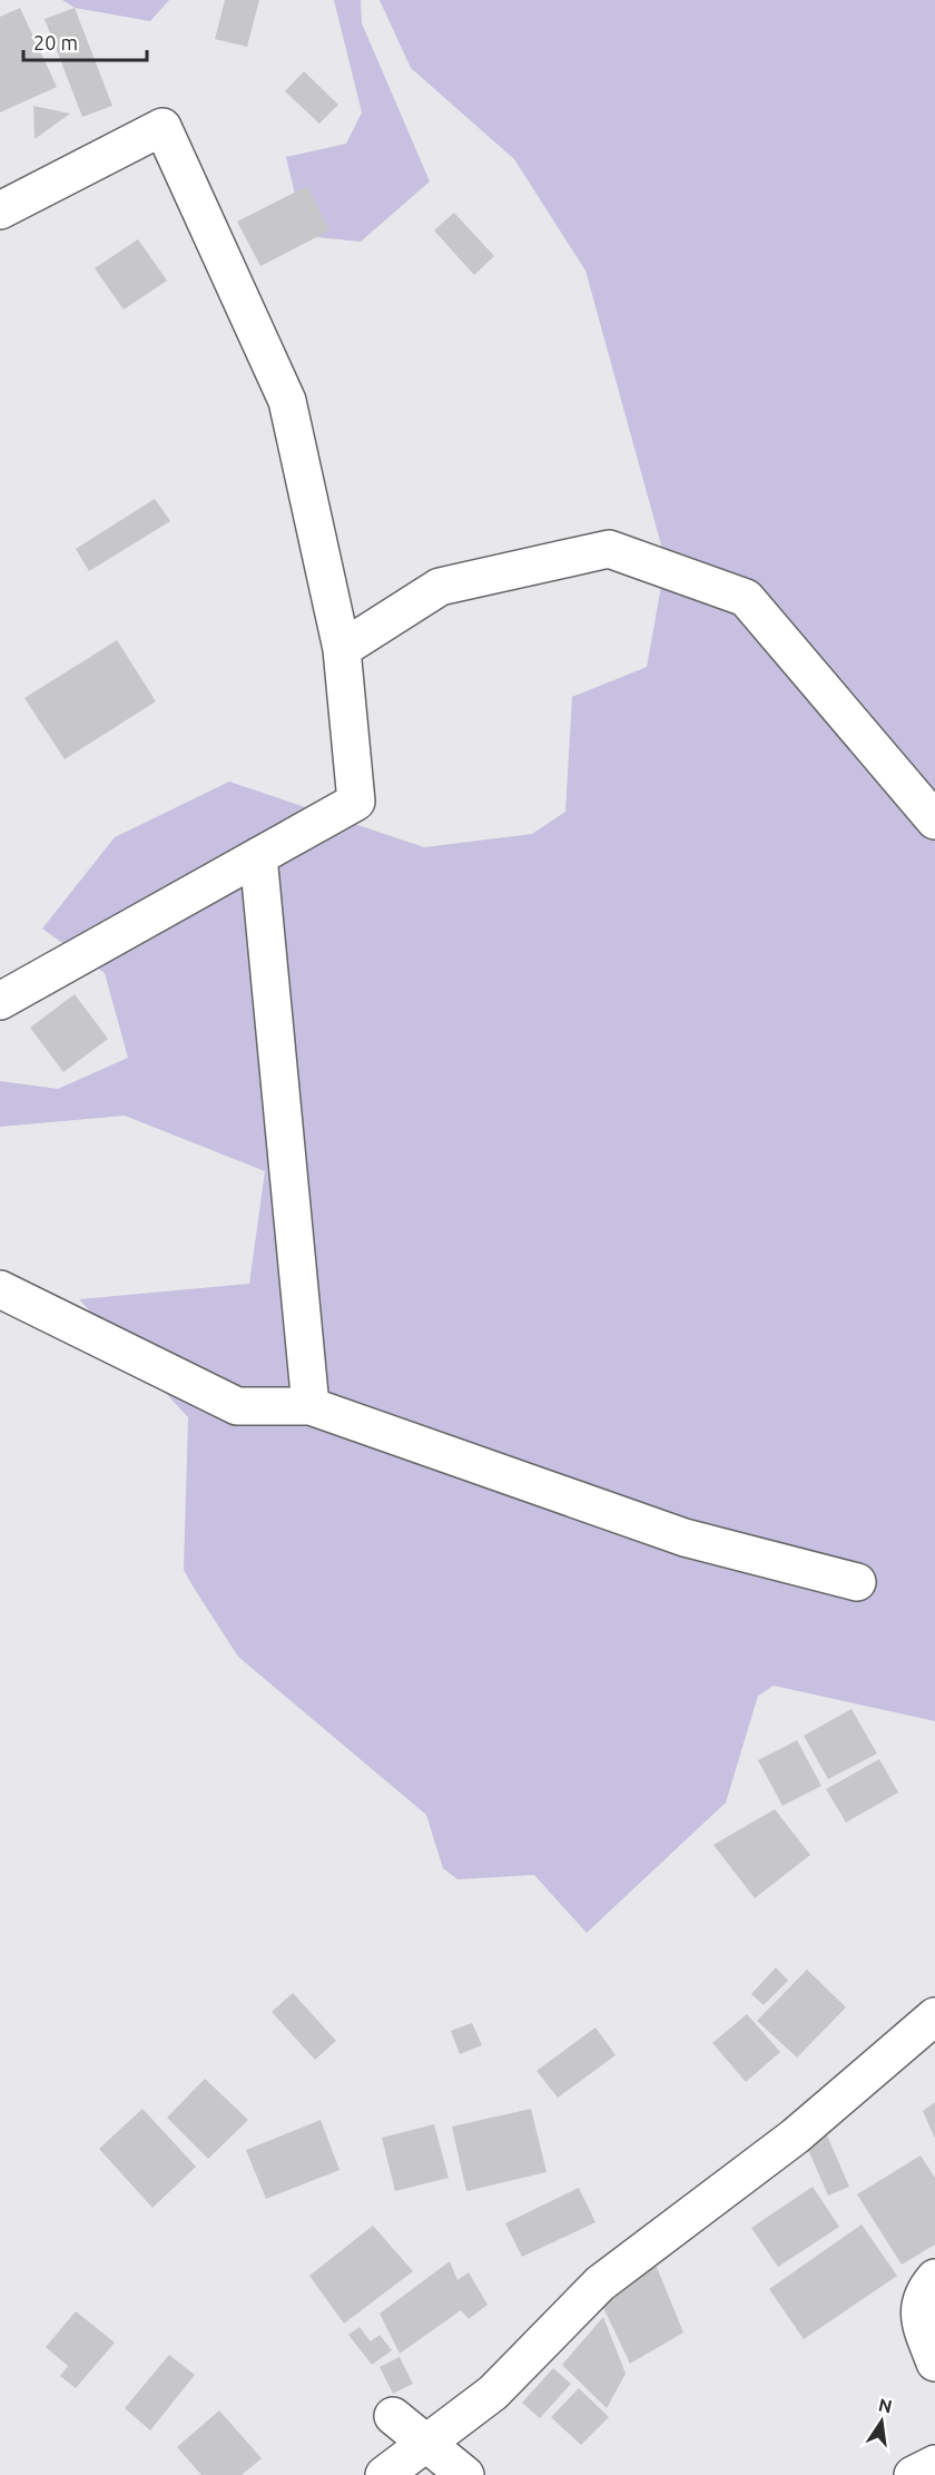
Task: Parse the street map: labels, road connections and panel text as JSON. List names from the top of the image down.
{
  "scale_bar": "20 m",
  "north": "top"
}
